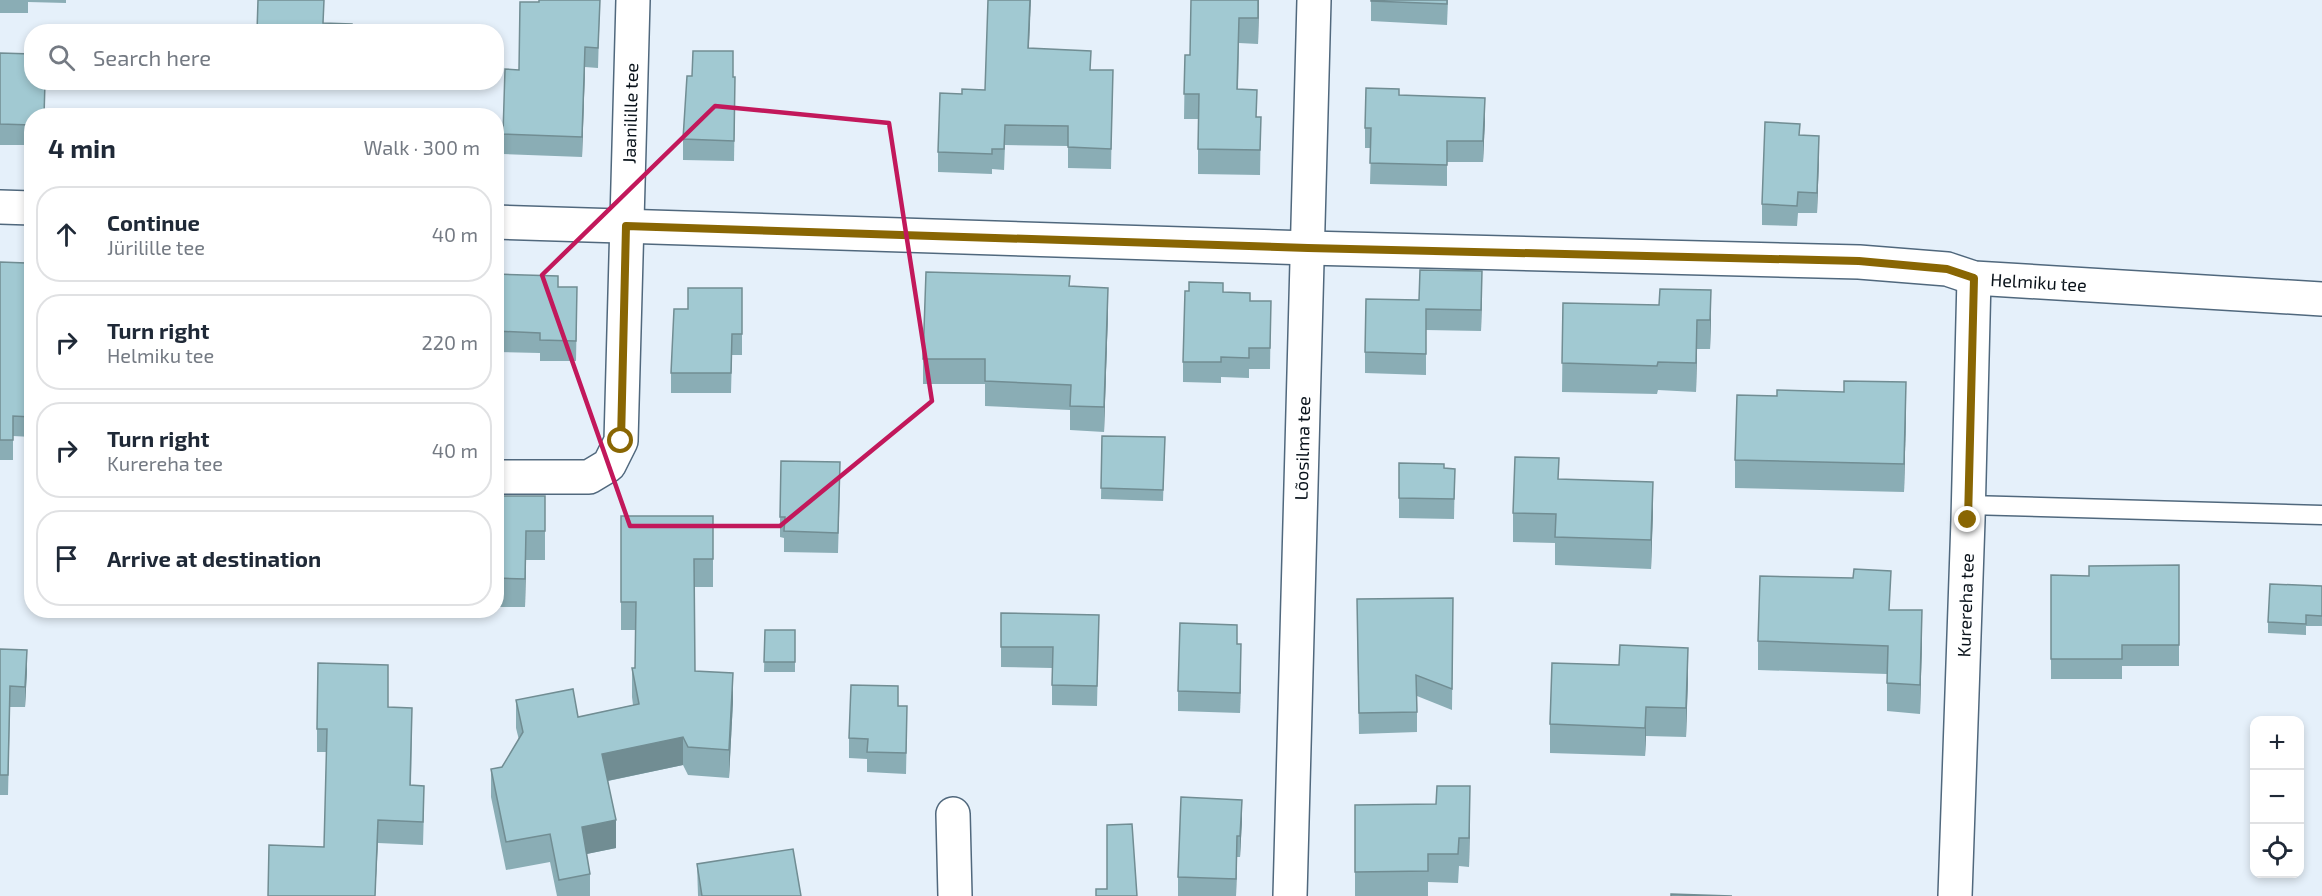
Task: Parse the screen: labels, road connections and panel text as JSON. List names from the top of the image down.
{
  "streets": {
    "street": [
      "Jaanilille tee",
      "Helmiku tee",
      "Lõosilma tee",
      "Kurereha tee"
    ]
  },
  "crossings": [
    ["Jaanilille tee", "Helmiku tee"],
    ["Helmiku tee", "Lõosilma tee"],
    ["Helmiku tee", "Kurereha tee"]
  ],
  "page": {
    "search": "Search here",
    "heading": ["4 min", "Walk · 300 m"],
    "list": [
      ["Continue", "Jürilille tee", "40 m"],
      ["Turn right", "Helmiku tee", "220 m"],
      ["Turn right", "Kurereha tee", "40 m"],
      "Arrive at destination"
    ],
    "map_buttons": ["+", "−"]
  }
}
